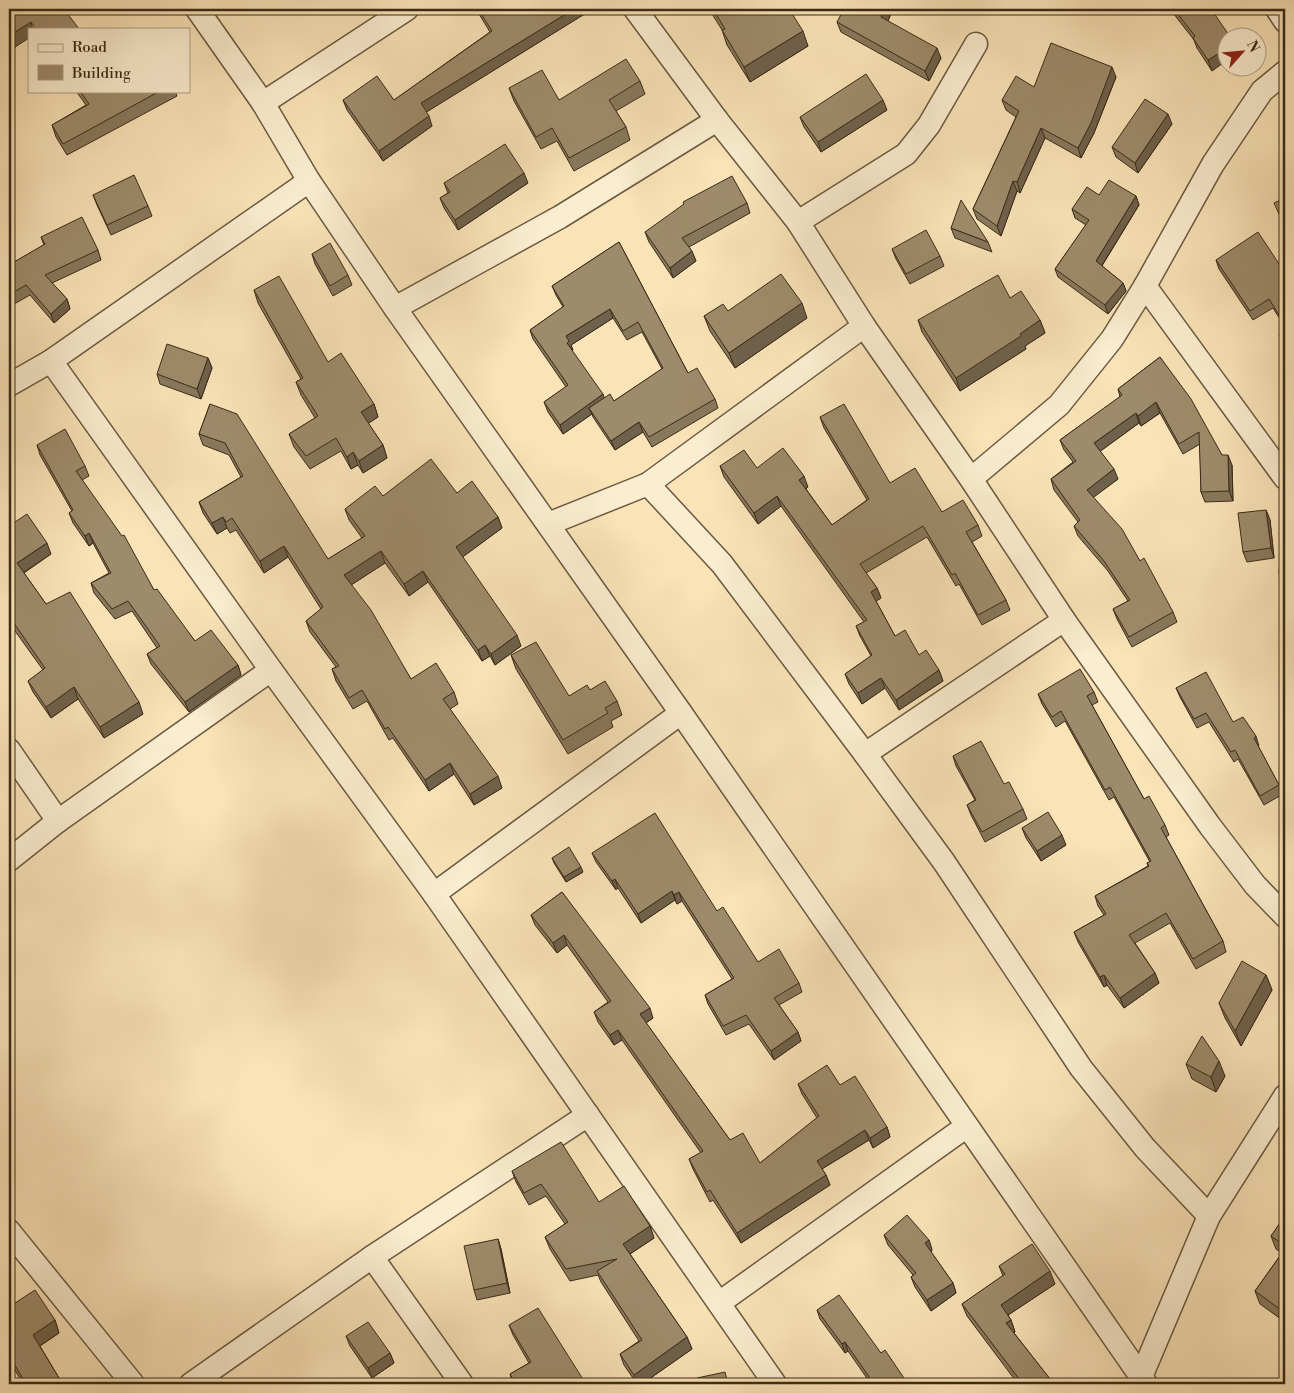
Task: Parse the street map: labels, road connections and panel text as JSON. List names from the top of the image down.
{
  "legend": ["Road", "Building"],
  "north": "top right"
}
